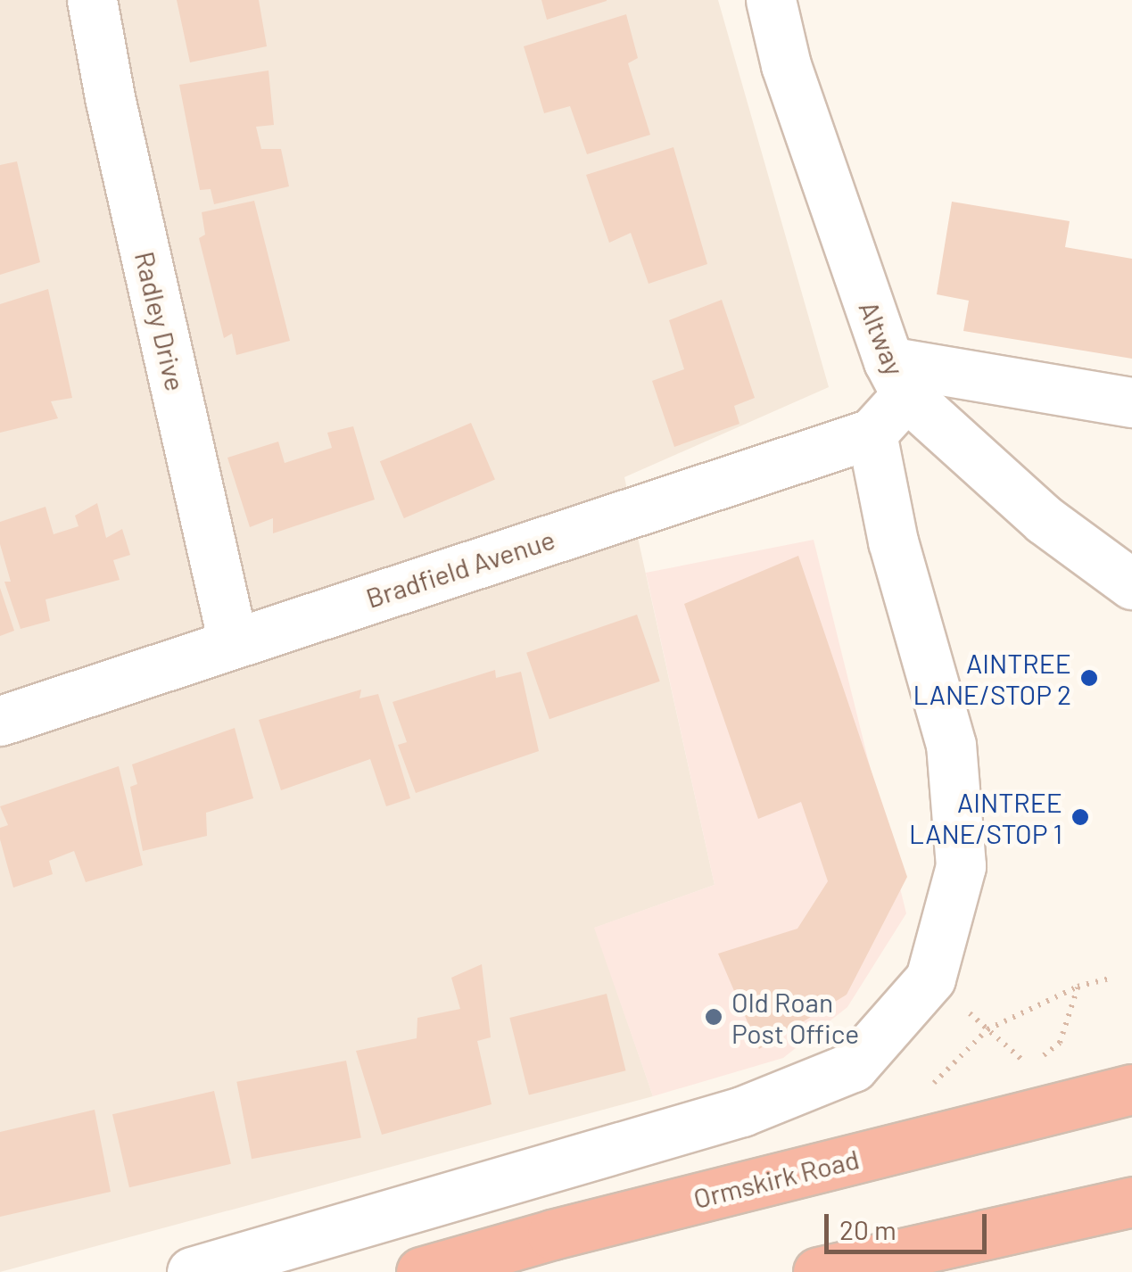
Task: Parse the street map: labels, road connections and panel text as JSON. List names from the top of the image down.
{
  "streets": {
    "highway": ["Ormskirk Road"],
    "street": ["Radley Drive", "Altway", "Bradfield Avenue"]
  },
  "crossings": [
    ["Radley Drive", "Bradfield Avenue"],
    ["Altway", "Bradfield Avenue"]
  ],
  "places": ["AINTREE LANE/STOP 2", "AINTREE LANE/STOP 1", "Old Roan Post Office"],
  "scale_bar": "20 m"
}
